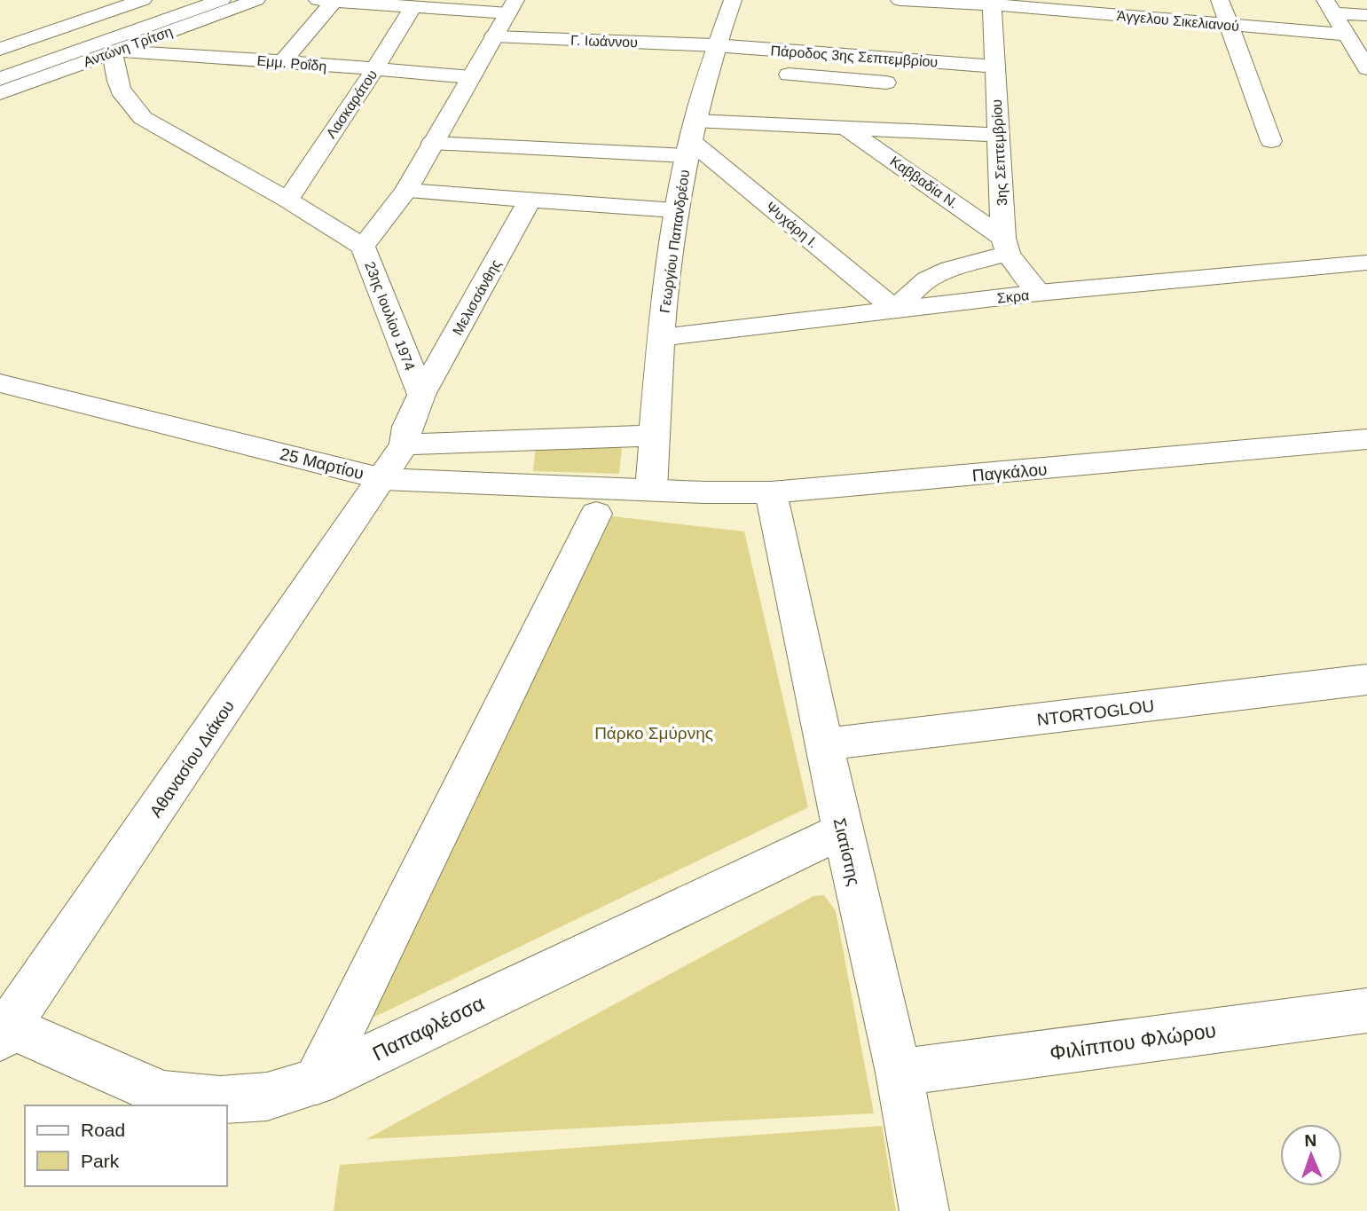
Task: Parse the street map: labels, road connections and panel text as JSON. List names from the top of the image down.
{
  "streets": {
    "main road": [
      "Άγγελου Σικελιανού",
      "Γ. Ιωάννου",
      "Αντώνη Τρίτση",
      "Πάροδος 3ης Σεπτεμβρίου",
      "Εμμ. Ροΐδη",
      "Λασκαράτου",
      "3ης Σεπτεμβρίου",
      "Καββαδία Ν.",
      "Ψυχάρη Ι.",
      "Γεωργίου Παπανδρέου",
      "Σκρα",
      "Μελισσάνθης",
      "23ης Ιουλίου 1974",
      "25 Μαρτίου",
      "Παγκάλου",
      "NTORTOGLOU",
      "Αθανασίου Διάκου",
      "Σιατίστης",
      "Παπαφλέσσα",
      "Φιλίππου Φλώρου"
    ]
  },
  "crossings": [
    ["Άγγελου Σικελιανού", "3ης Σεπτεμβρίου"],
    ["Γ. Ιωάννου", "Πάροδος 3ης Σεπτεμβρίου"],
    ["Γ. Ιωάννου", "Γεωργίου Παπανδρέου"],
    ["Γ. Ιωάννου", "23ης Ιουλίου 1974"],
    ["Αντώνη Τρίτση", "Εμμ. Ροΐδη"],
    ["Πάροδος 3ης Σεπτεμβρίου", "3ης Σεπτεμβρίου"],
    ["Πάροδος 3ης Σεπτεμβρίου", "Γεωργίου Παπανδρέου"],
    ["Εμμ. Ροΐδη", "Λασκαράτου"],
    ["Εμμ. Ροΐδη", "23ης Ιουλίου 1974"],
    ["3ης Σεπτεμβρίου", "Καββαδία Ν."],
    ["Ψυχάρη Ι.", "Γεωργίου Παπανδρέου"],
    ["Ψυχάρη Ι.", "Σκρα"],
    ["Γεωργίου Παπανδρέου", "Σκρα"],
    ["Γεωργίου Παπανδρέου", "25 Μαρτίου"],
    ["Γεωργίου Παπανδρέου", "Παγκάλου"],
    ["Μελισσάνθης", "23ης Ιουλίου 1974"],
    ["25 Μαρτίου", "Παγκάλου"],
    ["25 Μαρτίου", "Αθανασίου Διάκου"],
    ["Παγκάλου", "Σιατίστης"],
    ["NTORTOGLOU", "Σιατίστης"],
    ["Αθανασίου Διάκου", "Παπαφλέσσα"],
    ["Σιατίστης", "Παπαφλέσσα"],
    ["Σιατίστης", "Φιλίππου Φλώρου"]
  ],
  "parks": ["Πάρκο Σμύρνης"],
  "legend": ["Road", "Park"],
  "north": "top"
}
